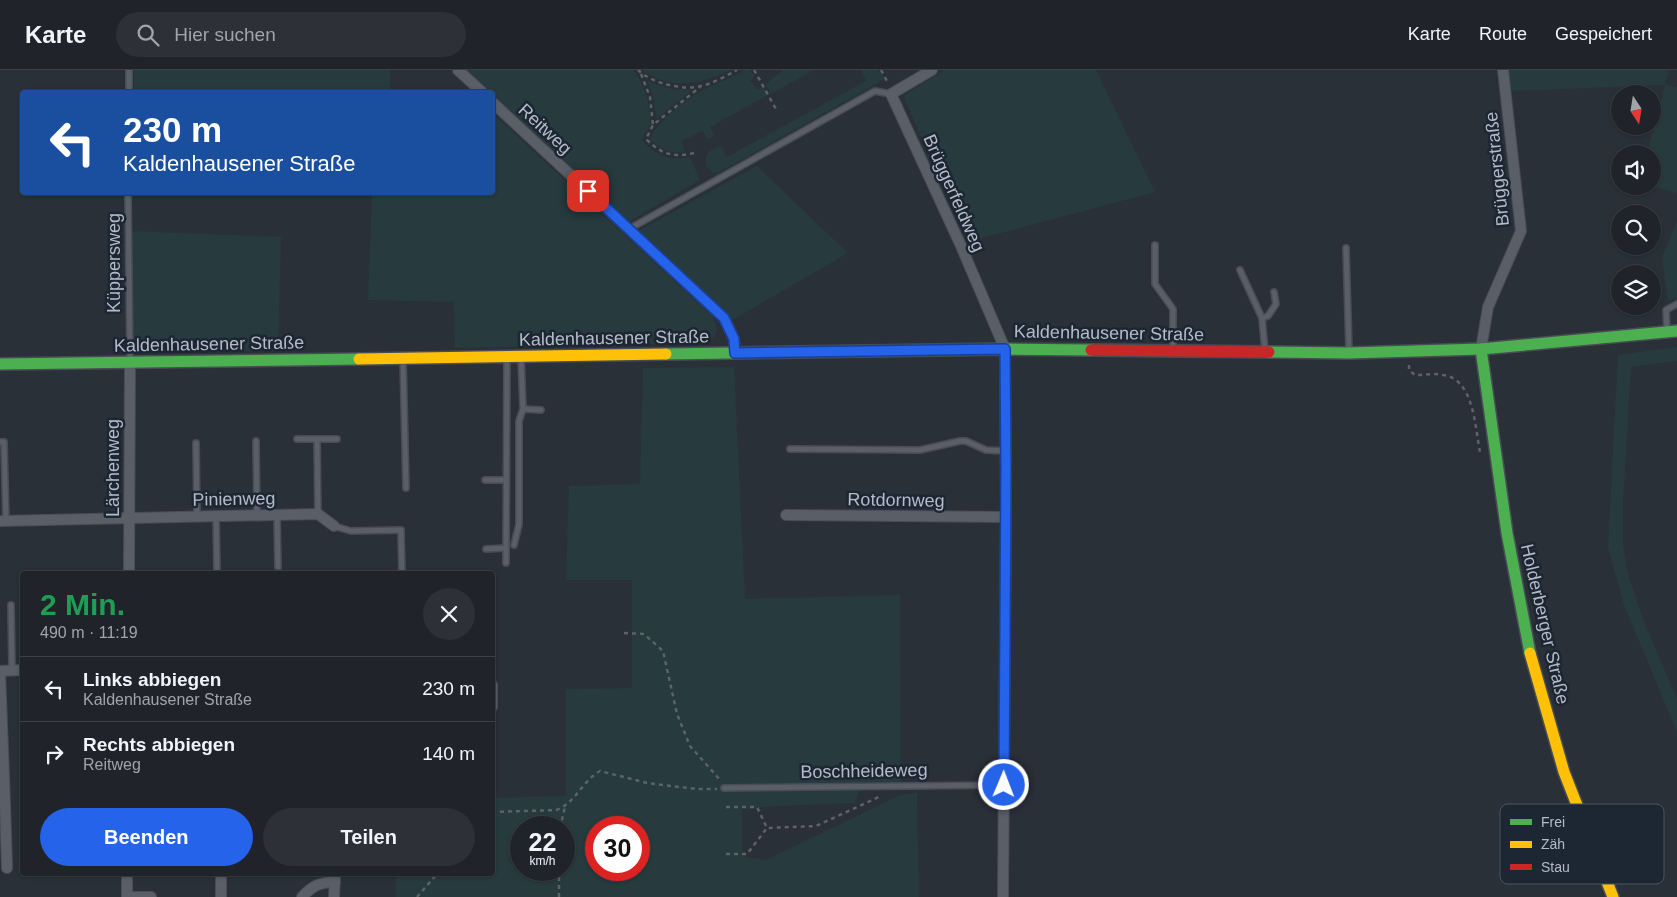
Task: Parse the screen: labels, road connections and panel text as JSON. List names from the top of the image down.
{
  "streets": {
    "main road": ["Kaldenhausener Straße", "Holderberger Straße"],
    "street": [
      "Reitweg",
      "Brüggerstraße",
      "Brüggerfeldweg",
      "Lärchenweg",
      "Pinienweg",
      "Rotdornweg"
    ],
    "lane": ["Küppersweg", "Boschheideweg"]
  },
  "crossings": [
    ["Reitweg", "Kaldenhausener Straße"],
    ["Brüggerstraße", "Kaldenhausener Straße"],
    ["Brüggerstraße", "Holderberger Straße"],
    ["Brüggerfeldweg", "Kaldenhausener Straße"],
    ["Küppersweg", "Kaldenhausener Straße"],
    ["Küppersweg", "Lärchenweg"],
    ["Kaldenhausener Straße", "Lärchenweg"],
    ["Kaldenhausener Straße", "Holderberger Straße"],
    ["Lärchenweg", "Pinienweg"]
  ],
  "legend": ["Frei", "Zäh", "Stau"],
  "north": "bottom",
  "page": {
    "header": "Karte",
    "search": "Hier suchen",
    "nav": ["Karte", "Route", "Gespeichert"],
    "turn": ["230 m", "Kaldenhausener Straße"],
    "heading": ["2 Min.", "490 m · 11:19"],
    "list": [
      {
        "name": "Links abbiegen",
        "note": "Kaldenhausener Straße",
        "value": "230 m"
      },
      {
        "name": "Rechts abbiegen",
        "note": "Reitweg",
        "value": "140 m"
      }
    ],
    "buttons": ["Beenden", "Teilen"],
    "speed": "22 km/h",
    "limit": "30"
  }
}
